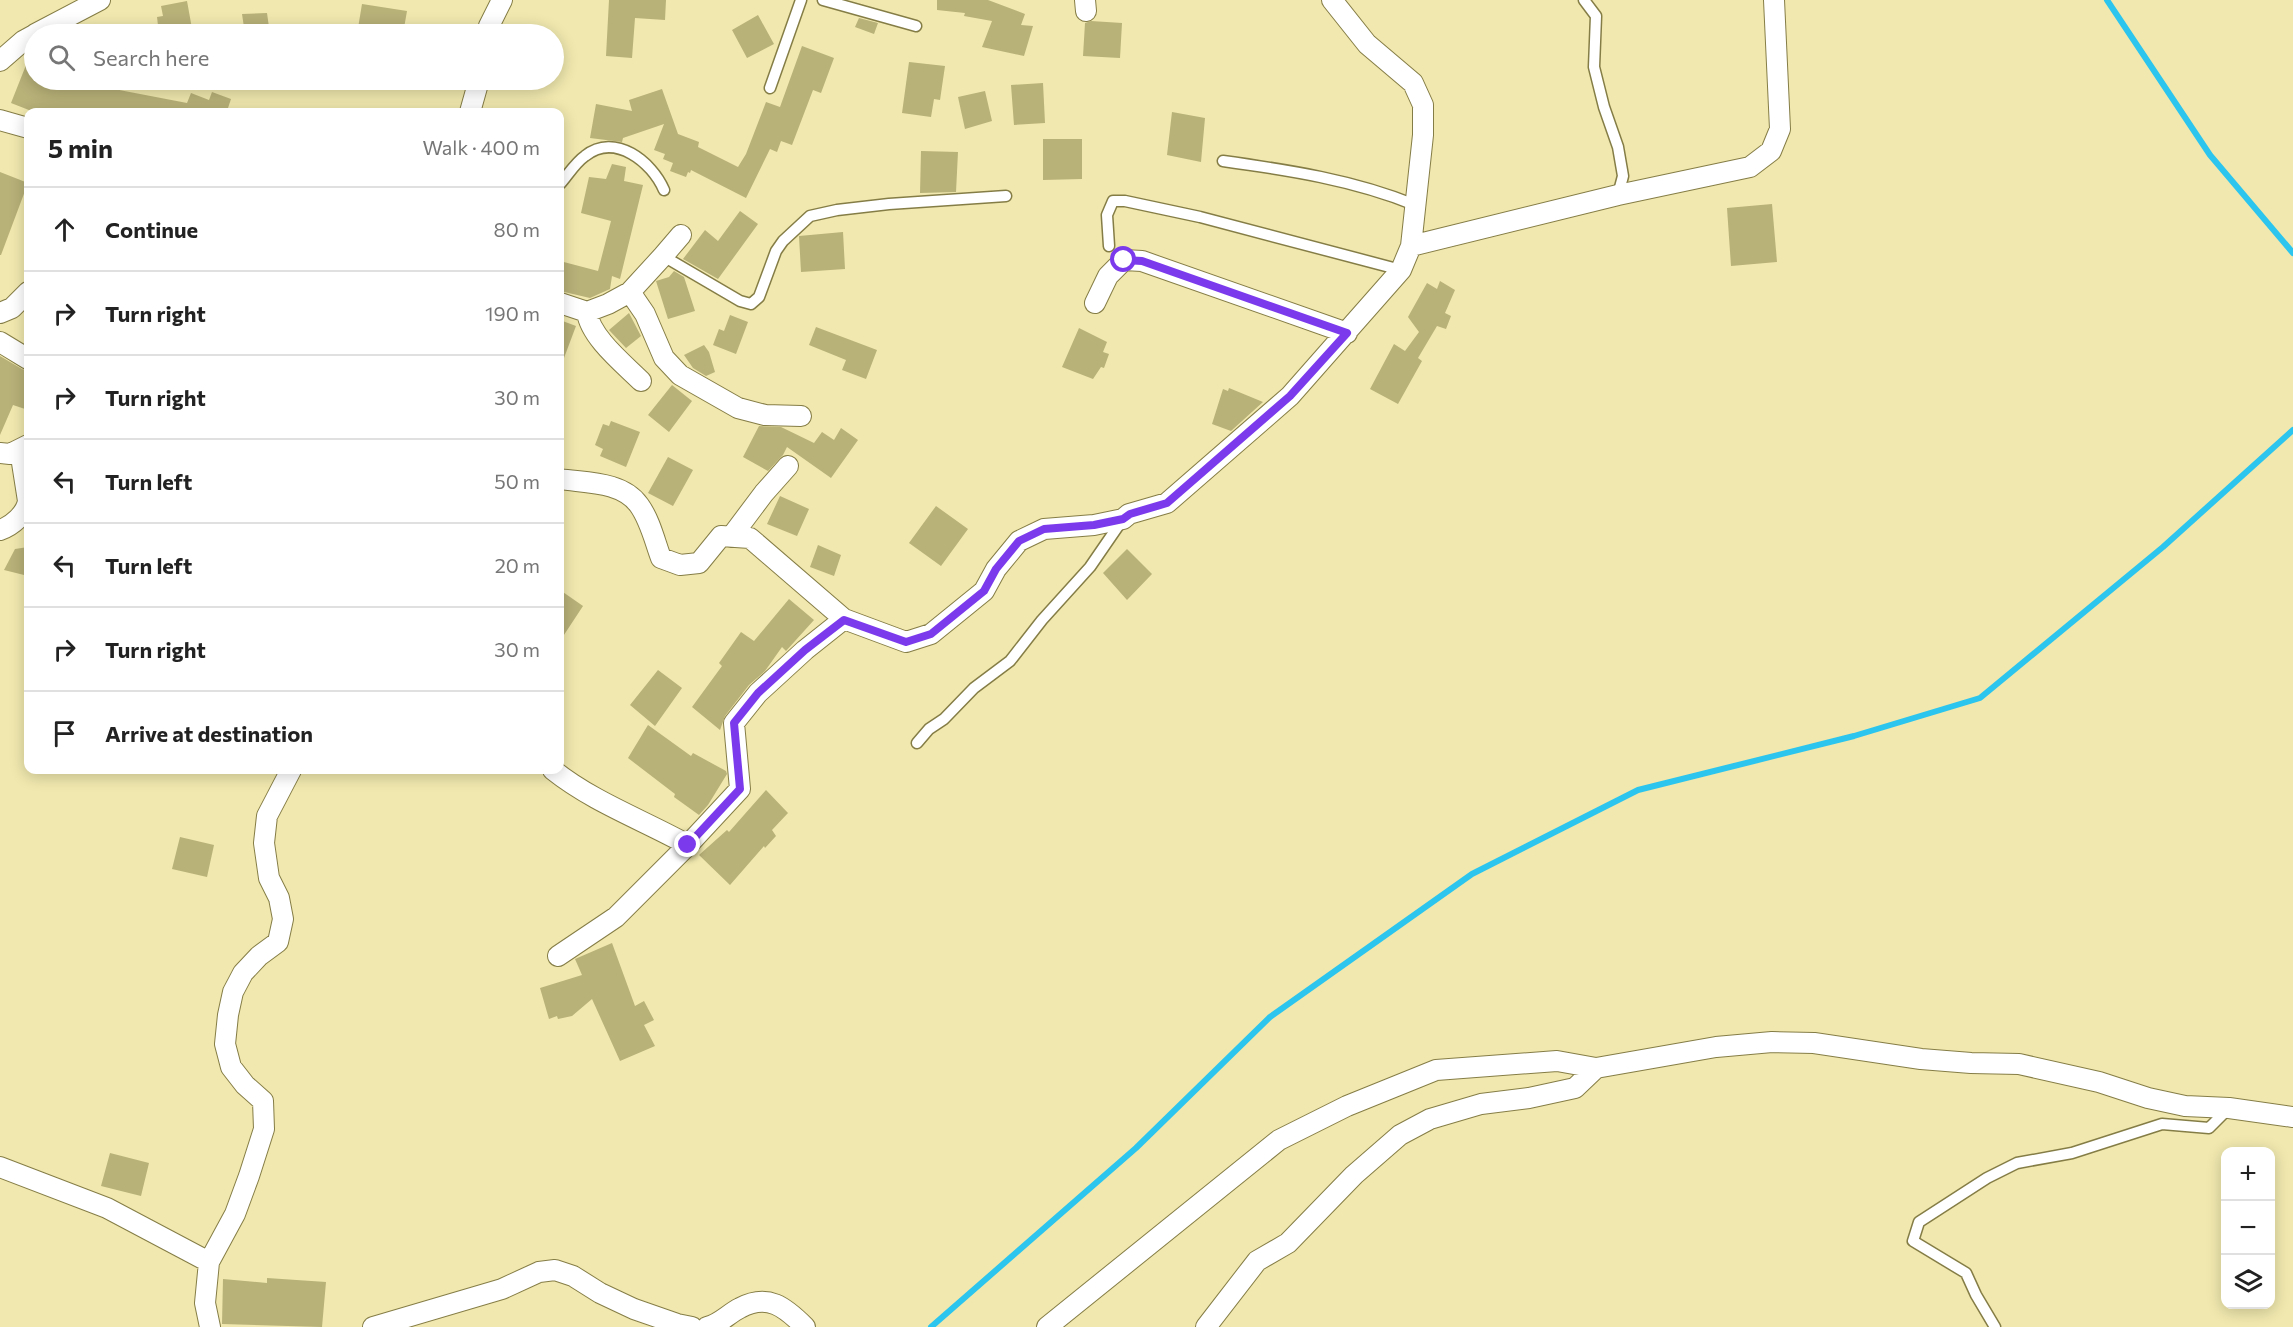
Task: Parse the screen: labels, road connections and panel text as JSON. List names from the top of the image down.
{
  "page": {
    "search": "Search here",
    "heading": ["5 min", "Walk · 400 m"],
    "list": [
      ["Continue", "80 m"],
      ["Turn right", "190 m"],
      ["Turn right", "30 m"],
      ["Turn left", "50 m"],
      ["Turn left", "20 m"],
      ["Turn right", "30 m"],
      "Arrive at destination"
    ],
    "map_buttons": ["+", "−"]
  }
}
